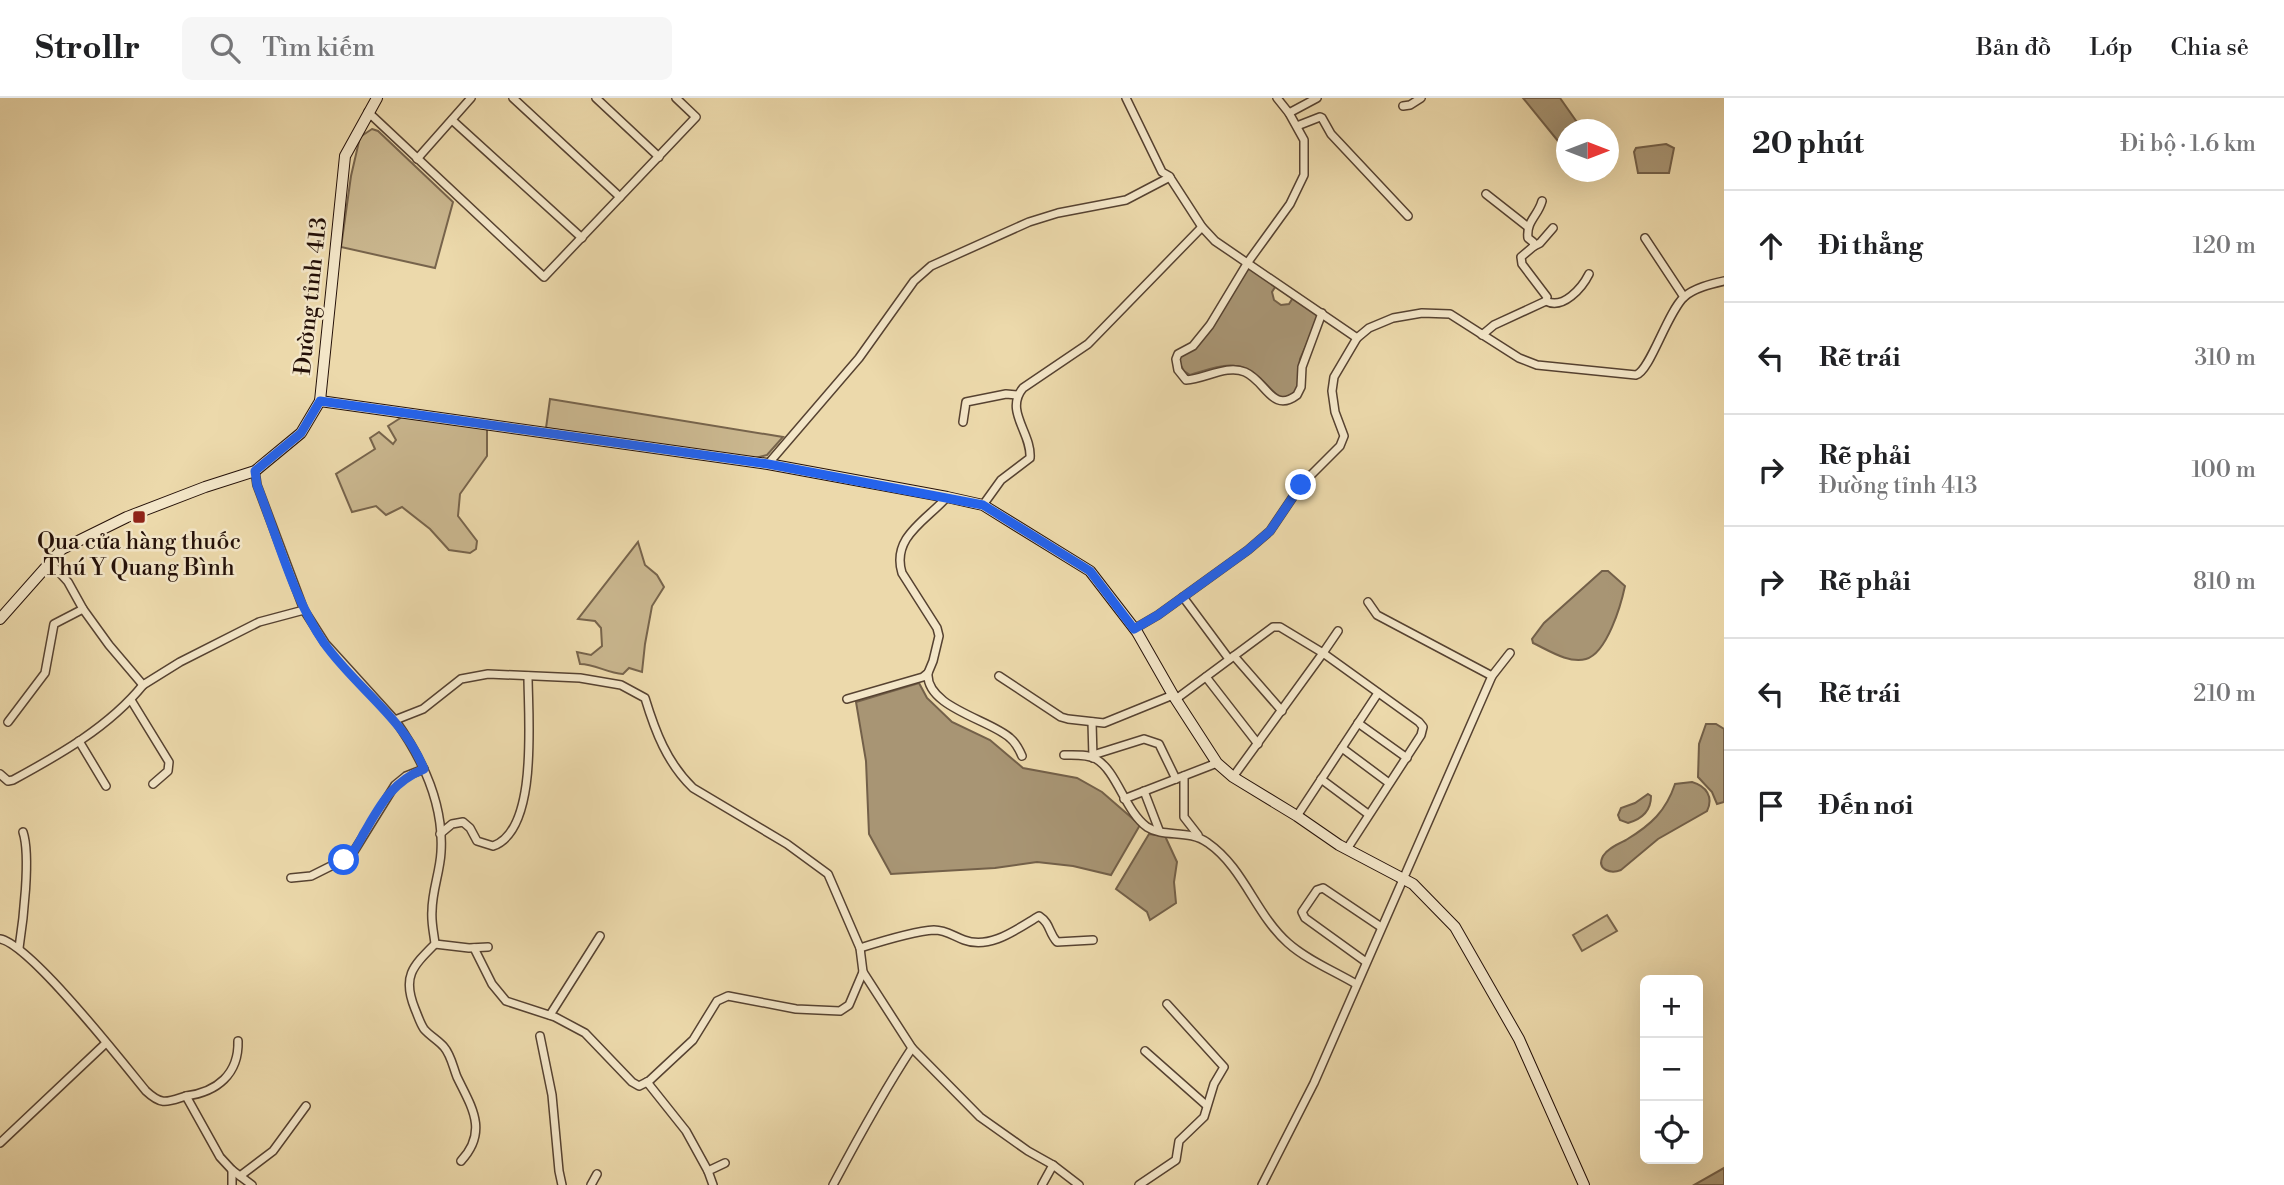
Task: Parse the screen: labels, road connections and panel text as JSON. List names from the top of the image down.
{
  "streets": {
    "street": ["Đường tỉnh 413"]
  },
  "places": {
    "transit": ["Qua cửa hàng thuốc Thú Y Quang Bình"]
  },
  "north": "right",
  "page": {
    "header": "Strollr",
    "search": "Tìm kiếm",
    "nav": ["Bản đồ", "Lớp", "Chia sẻ"],
    "heading": ["20 phút", "Đi bộ · 1.6 km"],
    "list": [
      ["Đi thẳng", "120 m"],
      ["Rẽ trái", "310 m"],
      ["Rẽ phải", "Đường tỉnh 413", "100 m"],
      ["Rẽ phải", "810 m"],
      ["Rẽ trái", "210 m"],
      "Đến nơi"
    ],
    "map_buttons": ["+", "−"]
  }
}
